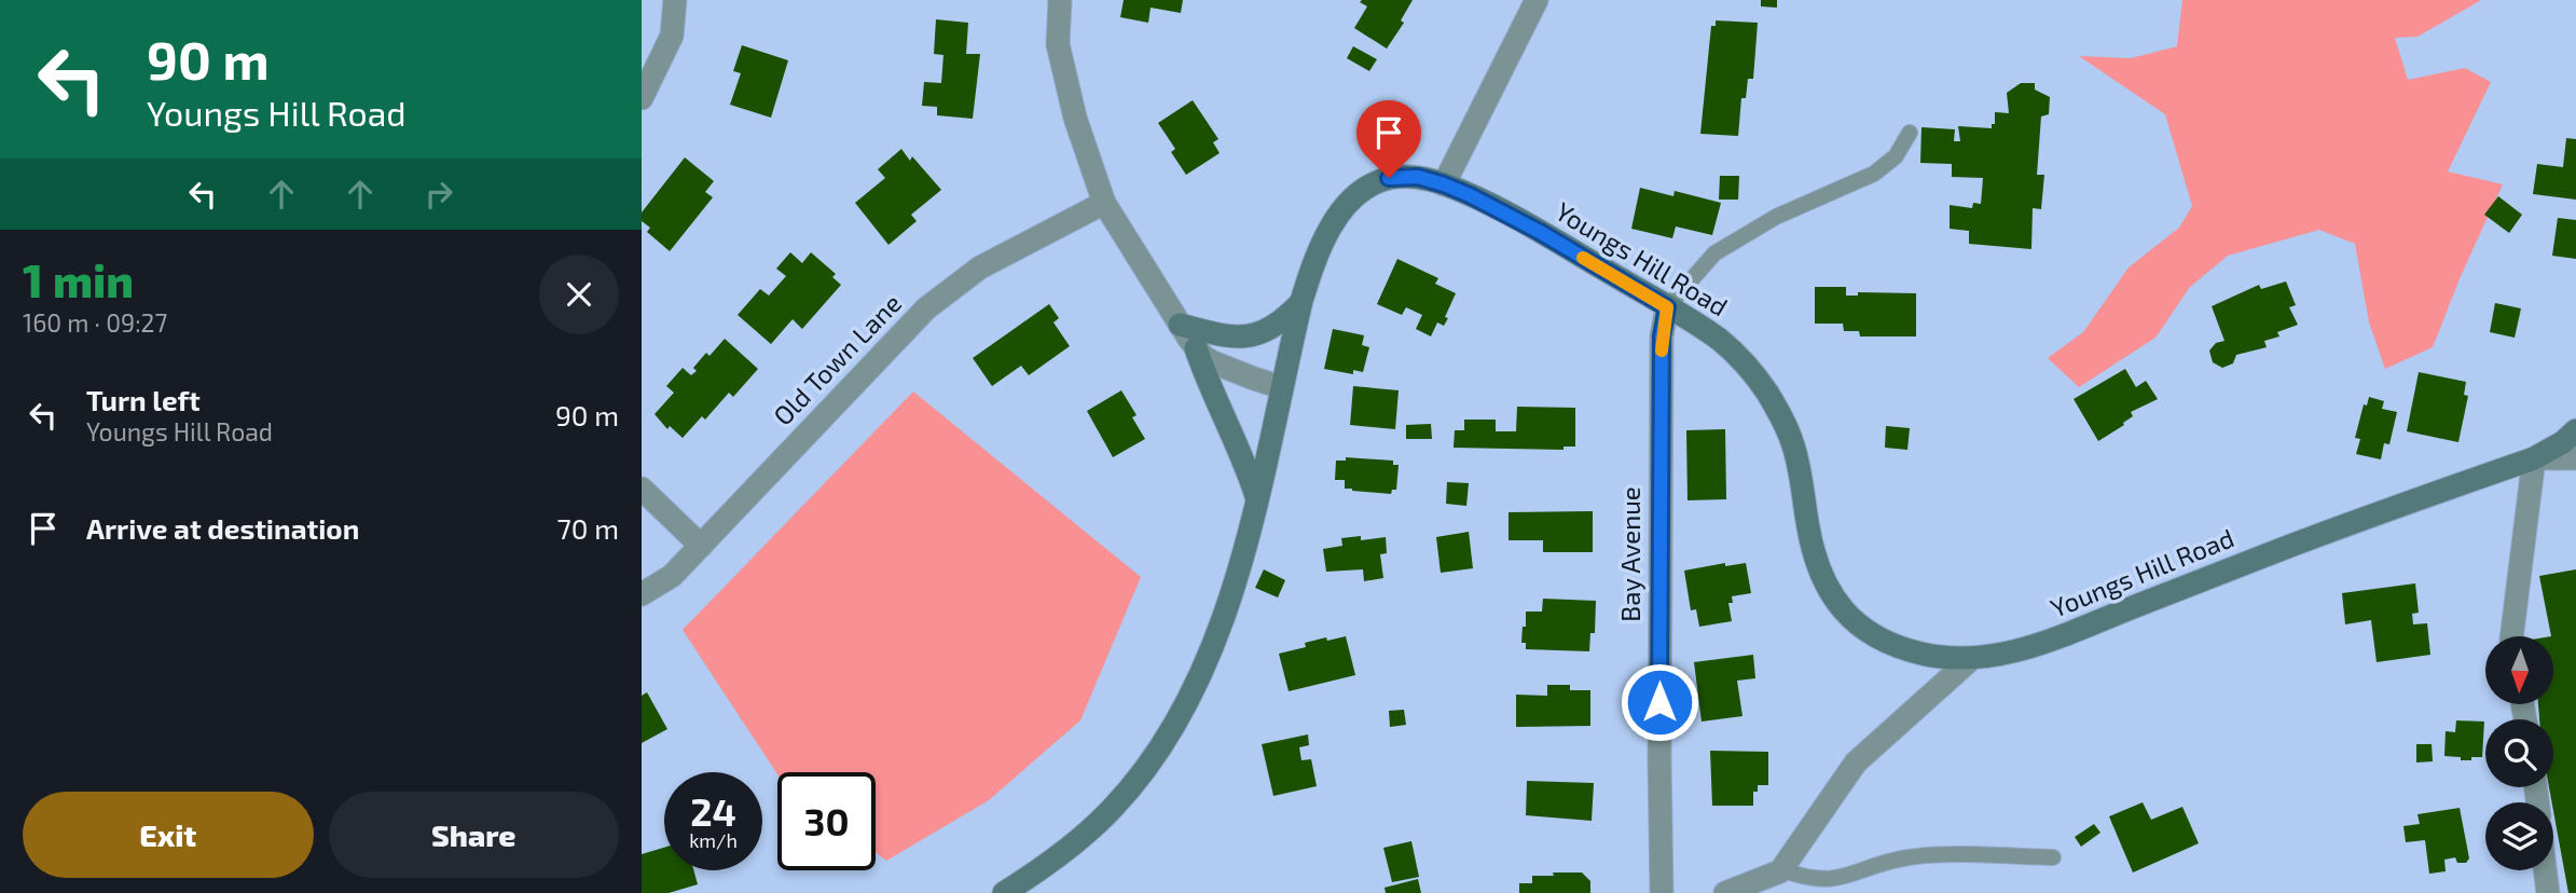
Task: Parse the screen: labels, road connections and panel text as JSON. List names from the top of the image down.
{
  "streets": {
    "street": ["Youngs Hill Road", "Old Town Lane", "Bay Avenue"]
  },
  "crossings": [
    ["Youngs Hill Road", "Bay Avenue"]
  ],
  "north": "bottom",
  "page": {
    "turn": ["90 m", "Youngs Hill Road"],
    "heading": ["1 min", "160 m · 09:27"],
    "list": [
      {
        "name": "Turn left",
        "note": "Youngs Hill Road",
        "value": "90 m"
      },
      {
        "name": "Arrive at destination",
        "value": "70 m"
      }
    ],
    "speed": "24 km/h",
    "limit": "30",
    "buttons": ["Exit", "Share"]
  }
}
